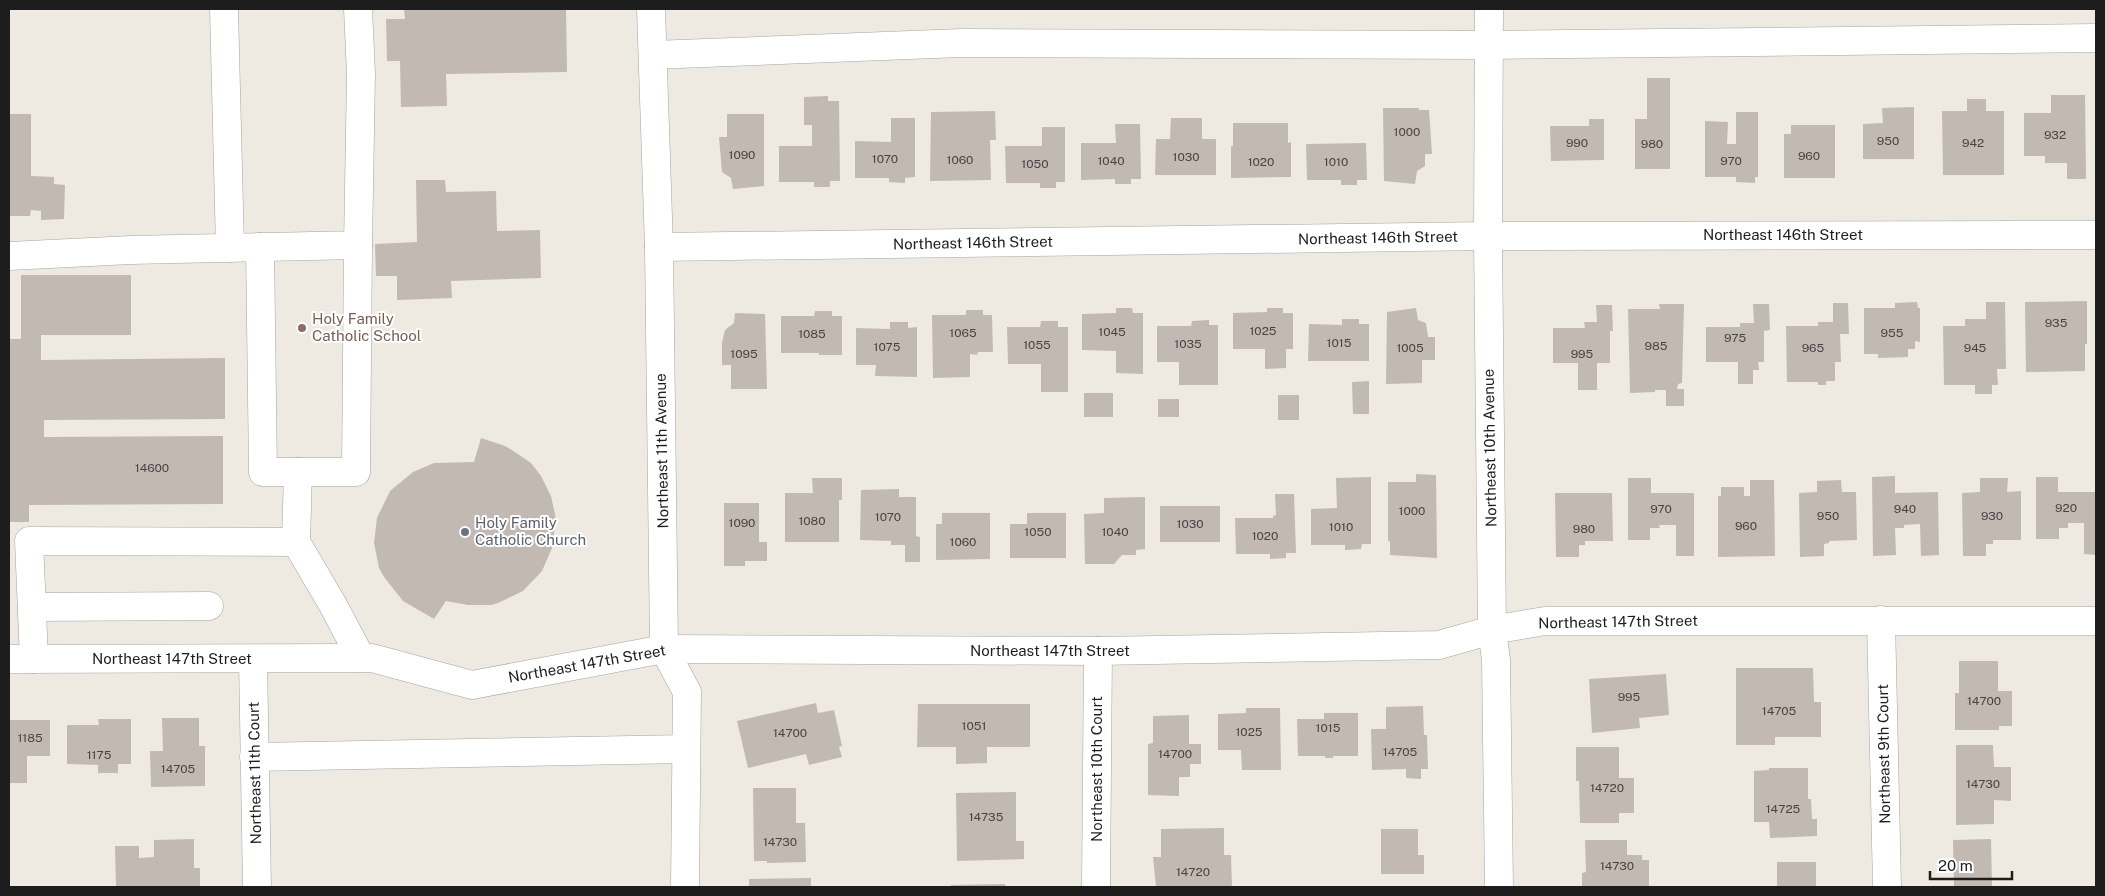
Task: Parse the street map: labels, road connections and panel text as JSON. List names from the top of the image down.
{
  "streets": {
    "street": [
      "Northeast 146th Street",
      "Northeast 10th Avenue",
      "Northeast 11th Avenue",
      "Northeast 147th Street",
      "Northeast 9th Court",
      "Northeast 10th Court",
      "Northeast 11th Court"
    ]
  },
  "crossings": [
    ["Northeast 146th Street", "Northeast 10th Avenue"],
    ["Northeast 146th Street", "Northeast 11th Avenue"],
    ["Northeast 10th Avenue", "Northeast 147th Street"],
    ["Northeast 11th Avenue", "Northeast 147th Street"],
    ["Northeast 147th Street", "Northeast 9th Court"],
    ["Northeast 147th Street", "Northeast 10th Court"],
    ["Northeast 147th Street", "Northeast 11th Court"]
  ],
  "places": ["Holy Family Catholic School", "Holy Family Catholic Church"],
  "house_numbers": [
    "1000",
    "932",
    "950",
    "990",
    "942",
    "980",
    "1090",
    "960",
    "1030",
    "1070",
    "1060",
    "1040",
    "970",
    "1020",
    "1010",
    "1050",
    "935",
    "1025",
    "1045",
    "1065",
    "955",
    "1085",
    "975",
    "1015",
    "1035",
    "1055",
    "985",
    "1075",
    "1005",
    "965",
    "945",
    "1095",
    "995",
    "14600",
    "920",
    "970",
    "940",
    "1000",
    "950",
    "930",
    "1070",
    "1080",
    "1090",
    "1030",
    "960",
    "1010",
    "980",
    "1050",
    "1040",
    "1020",
    "1060",
    "995",
    "14700",
    "14705",
    "1051",
    "1015",
    "1025",
    "14700",
    "1185",
    "14705",
    "14700",
    "1175",
    "14705",
    "14730",
    "14720",
    "14725",
    "14735",
    "14730",
    "14730",
    "14720"
  ],
  "scale_bar": "20 m"
}
